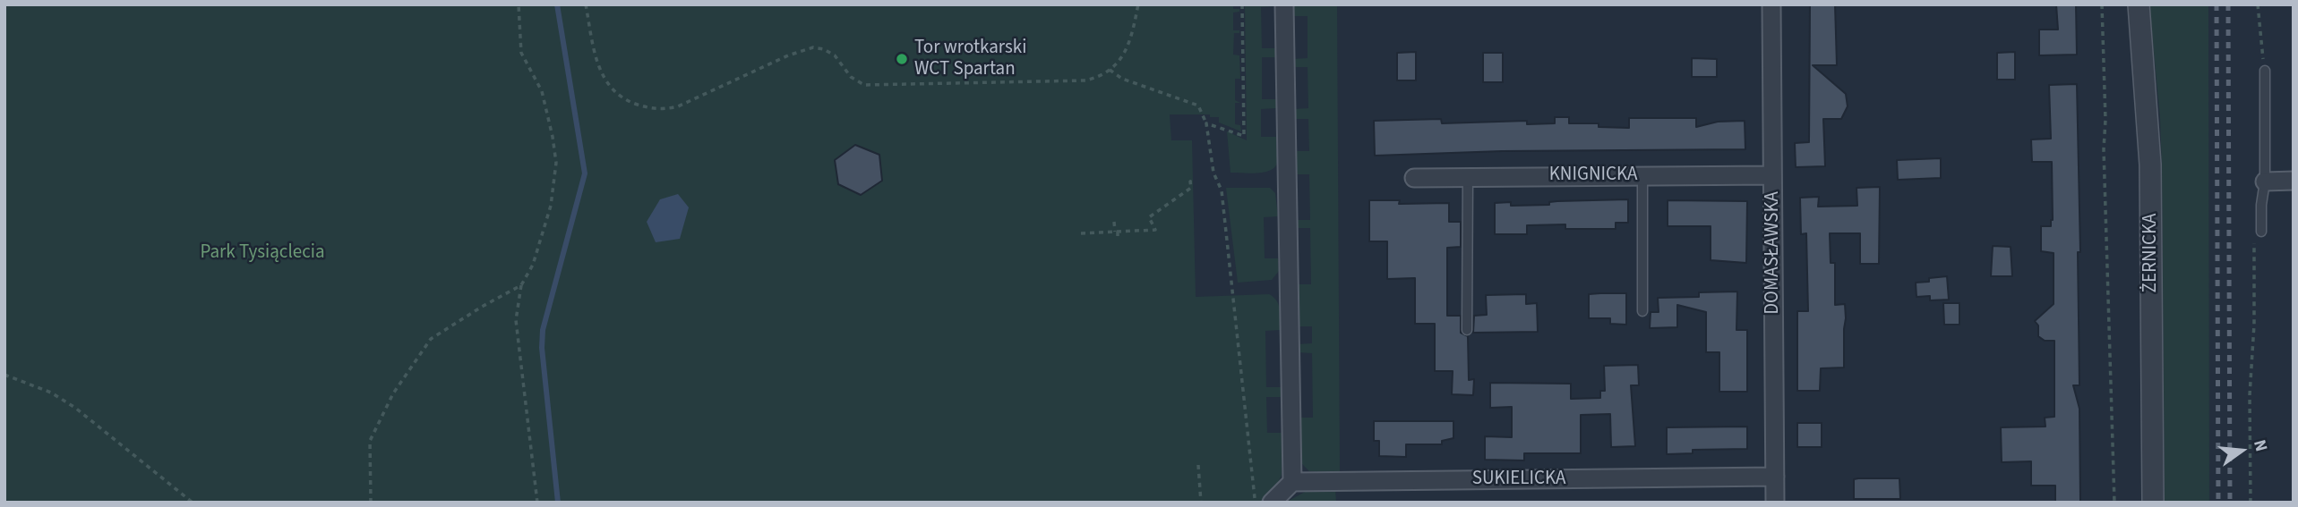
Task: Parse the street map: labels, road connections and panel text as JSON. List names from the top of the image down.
{
  "streets": {
    "street": [
      "KNIGNICKA",
      "DOMASŁAWSKA",
      "ŻERNICKA",
      "SUKIELICKA"
    ]
  },
  "crossings": [
    ["KNIGNICKA", "DOMASŁAWSKA"],
    ["DOMASŁAWSKA", "SUKIELICKA"]
  ],
  "parks": ["Park Tysiąclecia"],
  "places": ["Tor wrotkarski WCT Spartan"],
  "north": "right"
}
